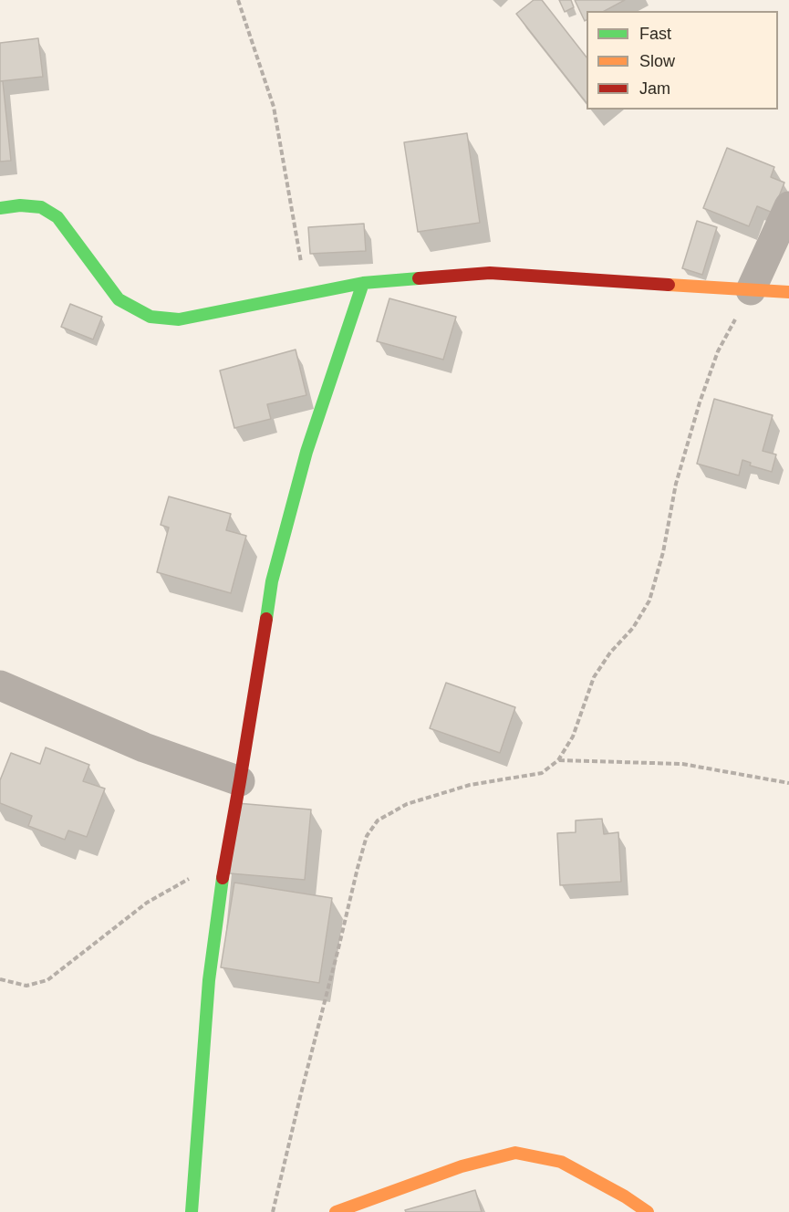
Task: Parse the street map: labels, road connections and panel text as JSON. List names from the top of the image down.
{
  "legend": ["Fast", "Slow", "Jam"]
}
